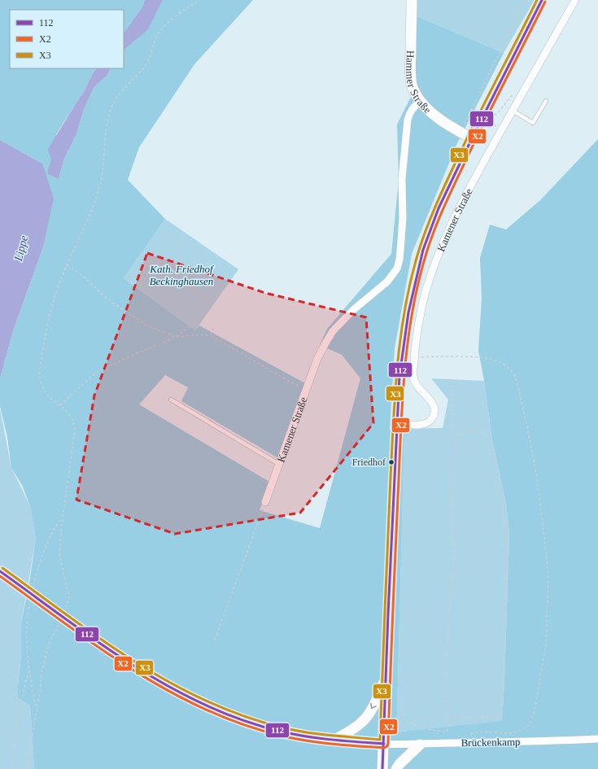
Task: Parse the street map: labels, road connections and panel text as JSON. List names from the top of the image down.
{
  "streets": {
    "main road": ["Hammer Straße", "Kamener Straße"],
    "street": ["Brückenkamp"]
  },
  "crossings": [
    ["Hammer Straße", "Kamener Straße"],
    ["Kamener Straße", "Brückenkamp"]
  ],
  "water": ["Lippe"],
  "parks": ["Kath. Friedhof Beckinghausen"],
  "places": ["Friedhof"],
  "lines": ["transit line 112", "transit line X3", "transit line X2"],
  "legend": ["112", "X2", "X3"]
}
